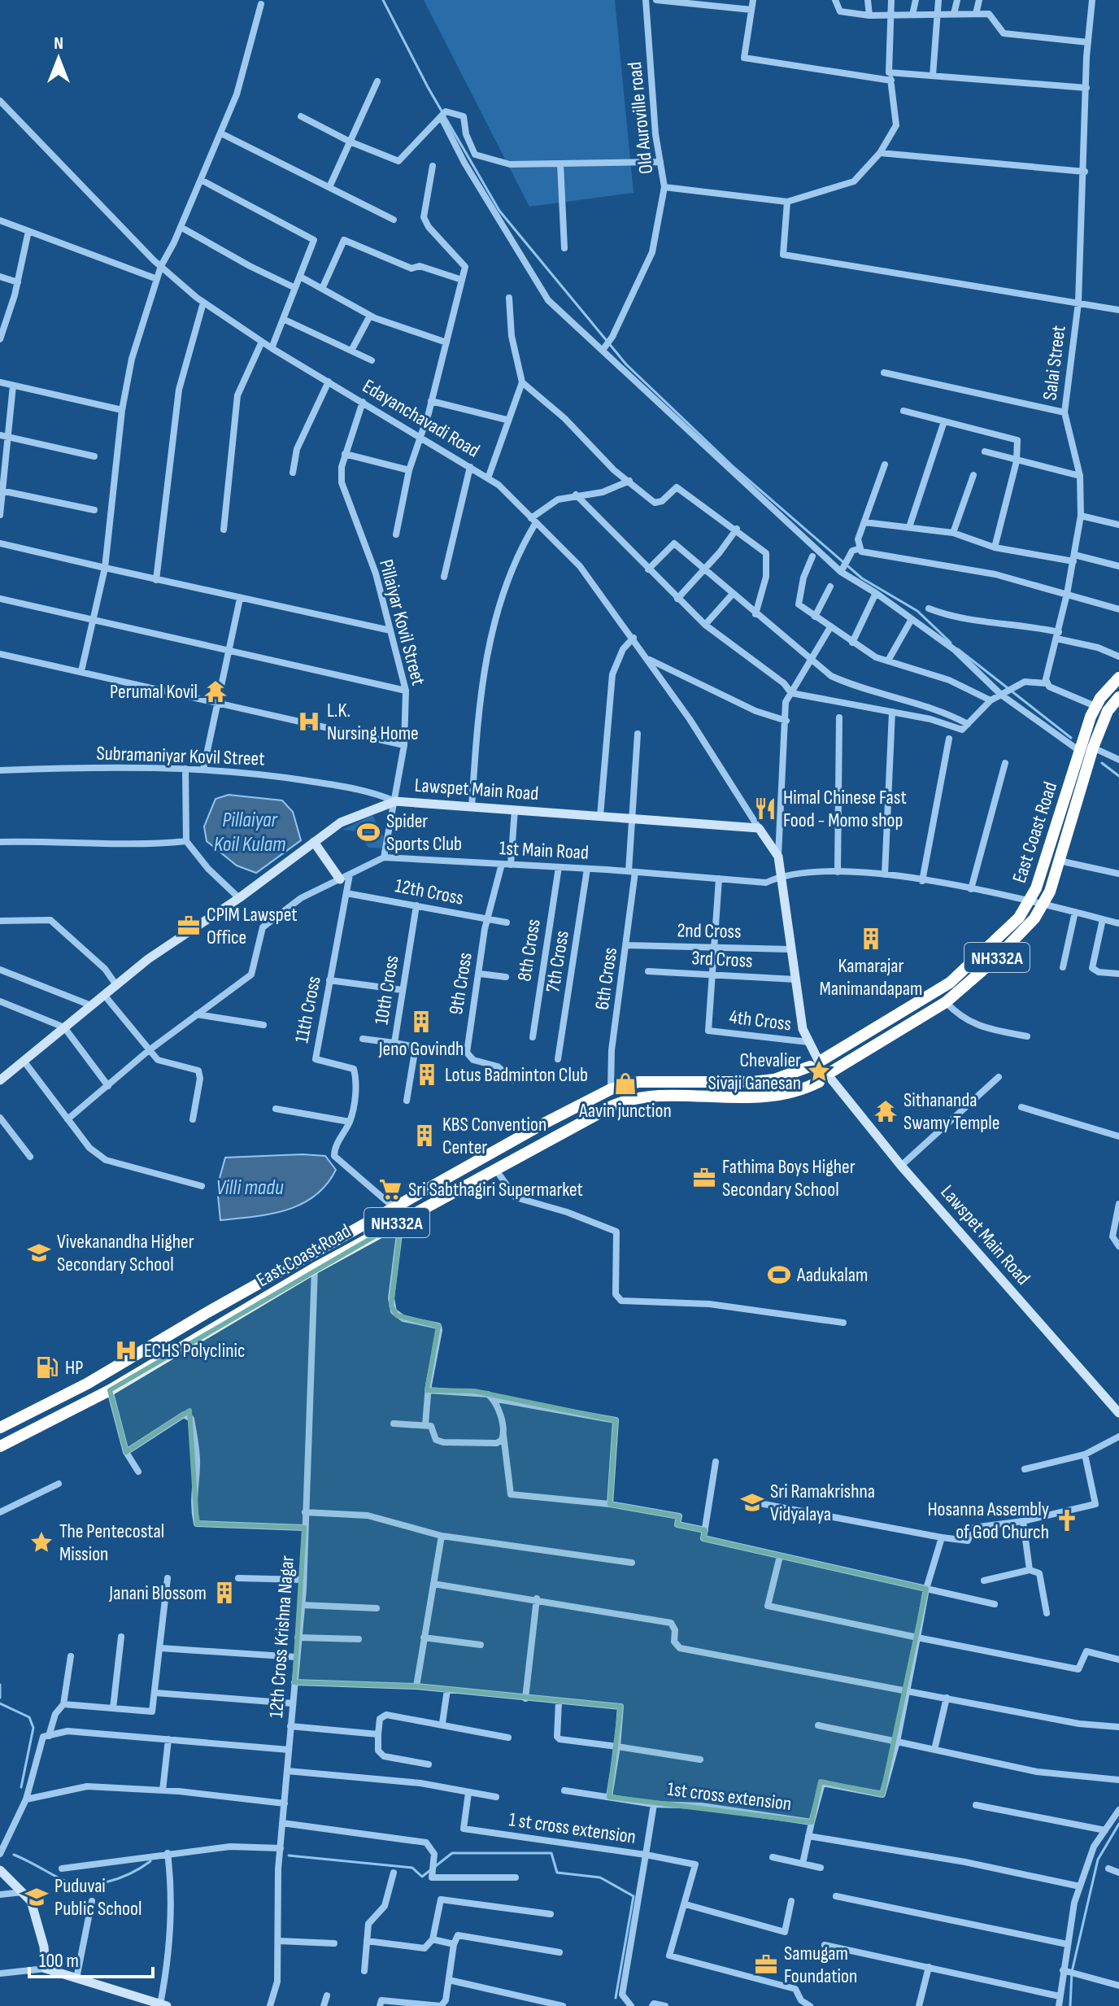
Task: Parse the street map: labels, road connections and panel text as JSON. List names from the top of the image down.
{
  "streets": {
    "highway": ["East Coast Road", "NH332A"],
    "street": [
      "Old Auroville road",
      "Salai Street",
      "Edayanchavadi Road",
      "Pillaiyar Kovil Street",
      "Subramaniyar Kovil Street",
      "Lawspet Main Road",
      "1st Main Road",
      "12th Cross",
      "2nd Cross",
      "8th Cross",
      "3rd Cross",
      "7th Cross",
      "6th Cross",
      "9th Cross",
      "10th Cross",
      "11th Cross",
      "4th Cross",
      "12th Cross Krishna Nagar",
      "1st cross extension",
      "1 st cross extension"
    ]
  },
  "crossings": [
    ["Edayanchavadi Road", "Pillaiyar Kovil Street"],
    ["Edayanchavadi Road", "Lawspet Main Road"],
    ["Pillaiyar Kovil Street", "Subramaniyar Kovil Street"],
    ["Pillaiyar Kovil Street", "Lawspet Main Road"],
    ["Pillaiyar Kovil Street", "1st Main Road"],
    ["Subramaniyar Kovil Street", "Lawspet Main Road"],
    ["Lawspet Main Road", "East Coast Road"],
    ["Lawspet Main Road", "6th Cross"],
    ["East Coast Road", "1st Main Road"],
    ["East Coast Road", "6th Cross"],
    ["East Coast Road", "11th Cross"],
    ["East Coast Road", "12th Cross Krishna Nagar"],
    ["1st Main Road", "8th Cross"],
    ["1st Main Road", "7th Cross"],
    ["1st Main Road", "6th Cross"],
    ["1st Main Road", "9th Cross"],
    ["1st Main Road", "11th Cross"],
    ["12th Cross", "9th Cross"],
    ["12th Cross", "10th Cross"],
    ["12th Cross", "11th Cross"],
    ["2nd Cross", "6th Cross"],
    ["3rd Cross", "4th Cross"],
    ["1st cross extension", "1 st cross extension"]
  ],
  "water": ["Pillaiyar Koil Kulam", "Villi madu"],
  "places": {
    "temple": ["Perumal Kovil", "Sithananda Swamy Temple"],
    "hospital": ["L.K. Nursing Home", "ECHS Polyclinic"],
    "restaurant": ["Himal Chinese Fast Food - Momo shop"],
    "sports": ["Spider Sports Club", "Aadukalam"],
    "office": ["CPIM Lawspet Office", "Fathima Boys Higher Secondary School", "Samugam Foundation"],
    "building": [
      "Kamarajar Manimandapam",
      "Jeno Govindh",
      "Lotus Badminton Club",
      "KBS Convention Center",
      "Janani Blossom"
    ],
    "place": ["Chevalier Sivaji Ganesan", "The Pentecostal Mission"],
    "shop": ["Aavin junction"],
    "supermarket": ["Sri Sabthagiri Supermarket"],
    "school or university": ["Vivekanandha Higher Secondary School", "Sri Ramakrishna Vidyalaya", "Puduvai Public School"],
    "fuel station": ["HP"],
    "church": ["Hosanna Assembly of God Church"]
  },
  "scale_bar": "100 m",
  "north": "top"
}
